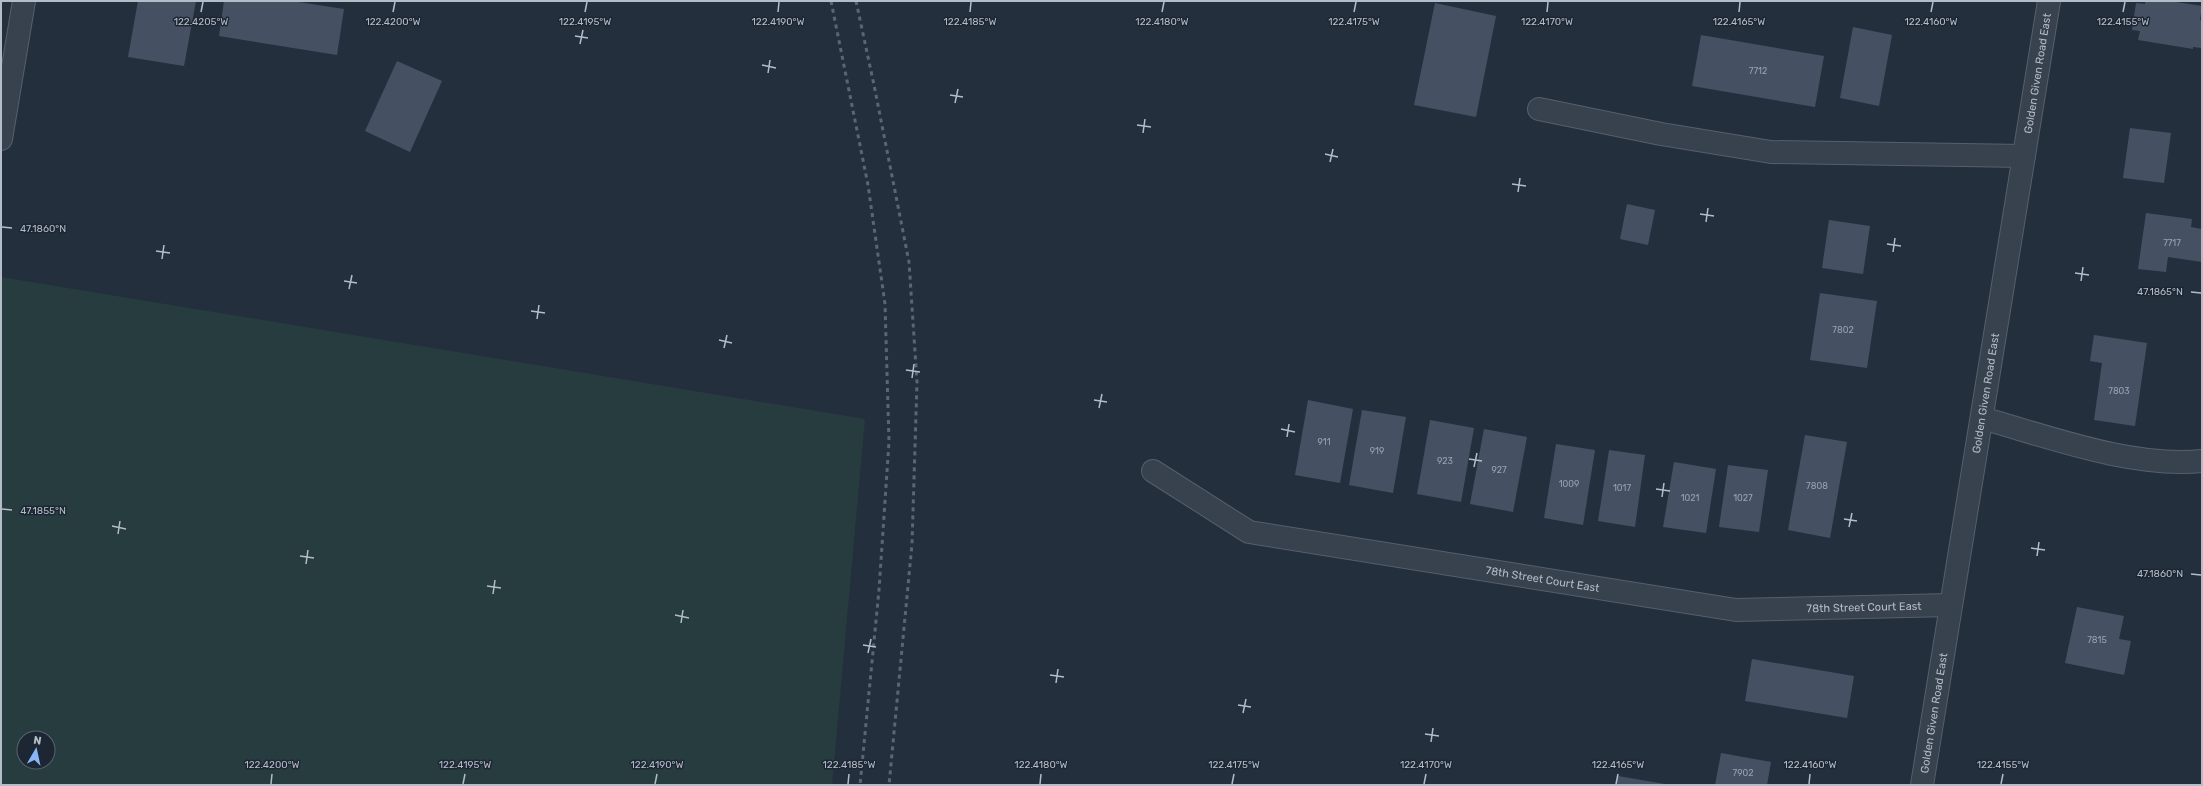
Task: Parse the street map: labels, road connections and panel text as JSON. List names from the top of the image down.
{
  "streets": {
    "street": ["Golden Given Road East", "78th Street Court East"]
  },
  "crossings": [
    ["Golden Given Road East", "78th Street Court East"]
  ],
  "house_numbers": [
    "7712",
    "7717",
    "7802",
    "7803",
    "911",
    "919",
    "923",
    "927",
    "1009",
    "7808",
    "1017",
    "1021",
    "1027",
    "7815",
    "7902"
  ],
  "north": "top",
  "coordinates": [
    "122.4205°W",
    "122.4200°W",
    "122.4195°W",
    "122.4190°W",
    "122.4185°W",
    "122.4180°W",
    "122.4175°W",
    "122.4170°W",
    "122.4165°W",
    "122.4160°W",
    "122.4155°W",
    "47.1860°N",
    "47.1865°N",
    "47.1855°N"
  ]
}
